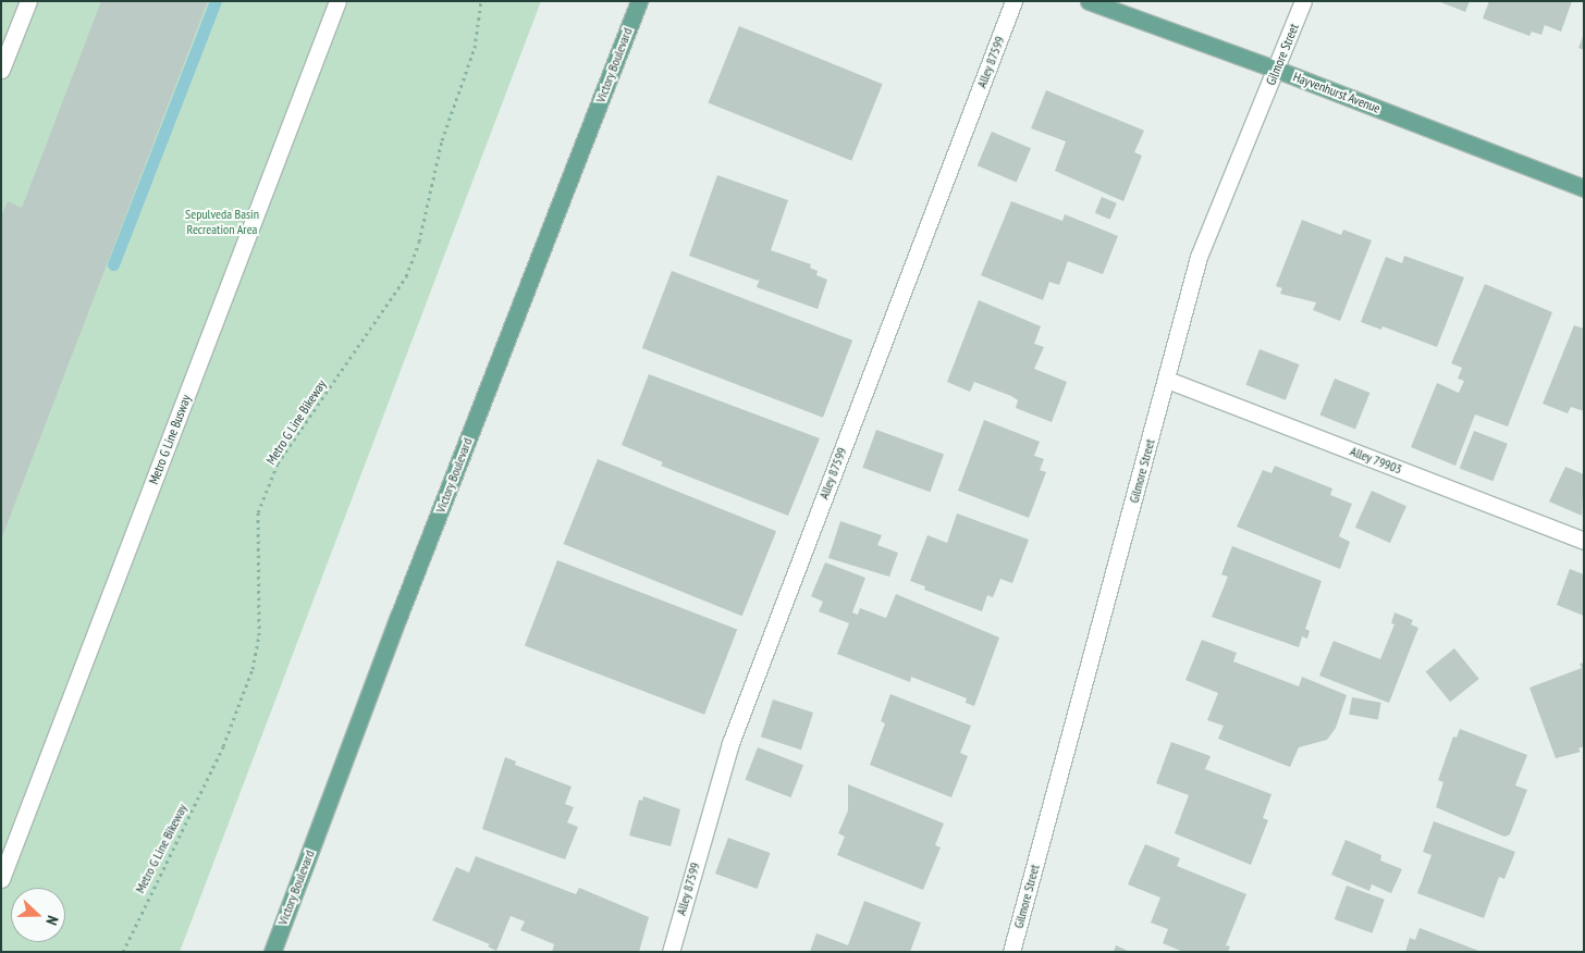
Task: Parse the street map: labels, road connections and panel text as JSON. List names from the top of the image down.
{
  "streets": {
    "main road": ["Victory Boulevard", "Hayvenhurst Avenue"],
    "street": [
      "Gilmore Street",
      "Alley 87599",
      "Metro G Line Busway",
      "Alley 79903"
    ],
    "path": ["Metro G Line Bikeway"]
  },
  "crossings": [
    ["Gilmore Street", "Hayvenhurst Avenue"],
    ["Gilmore Street", "Alley 79903"]
  ],
  "parks": ["Sepulveda Basin Recreation Area"],
  "north": "right"
}
